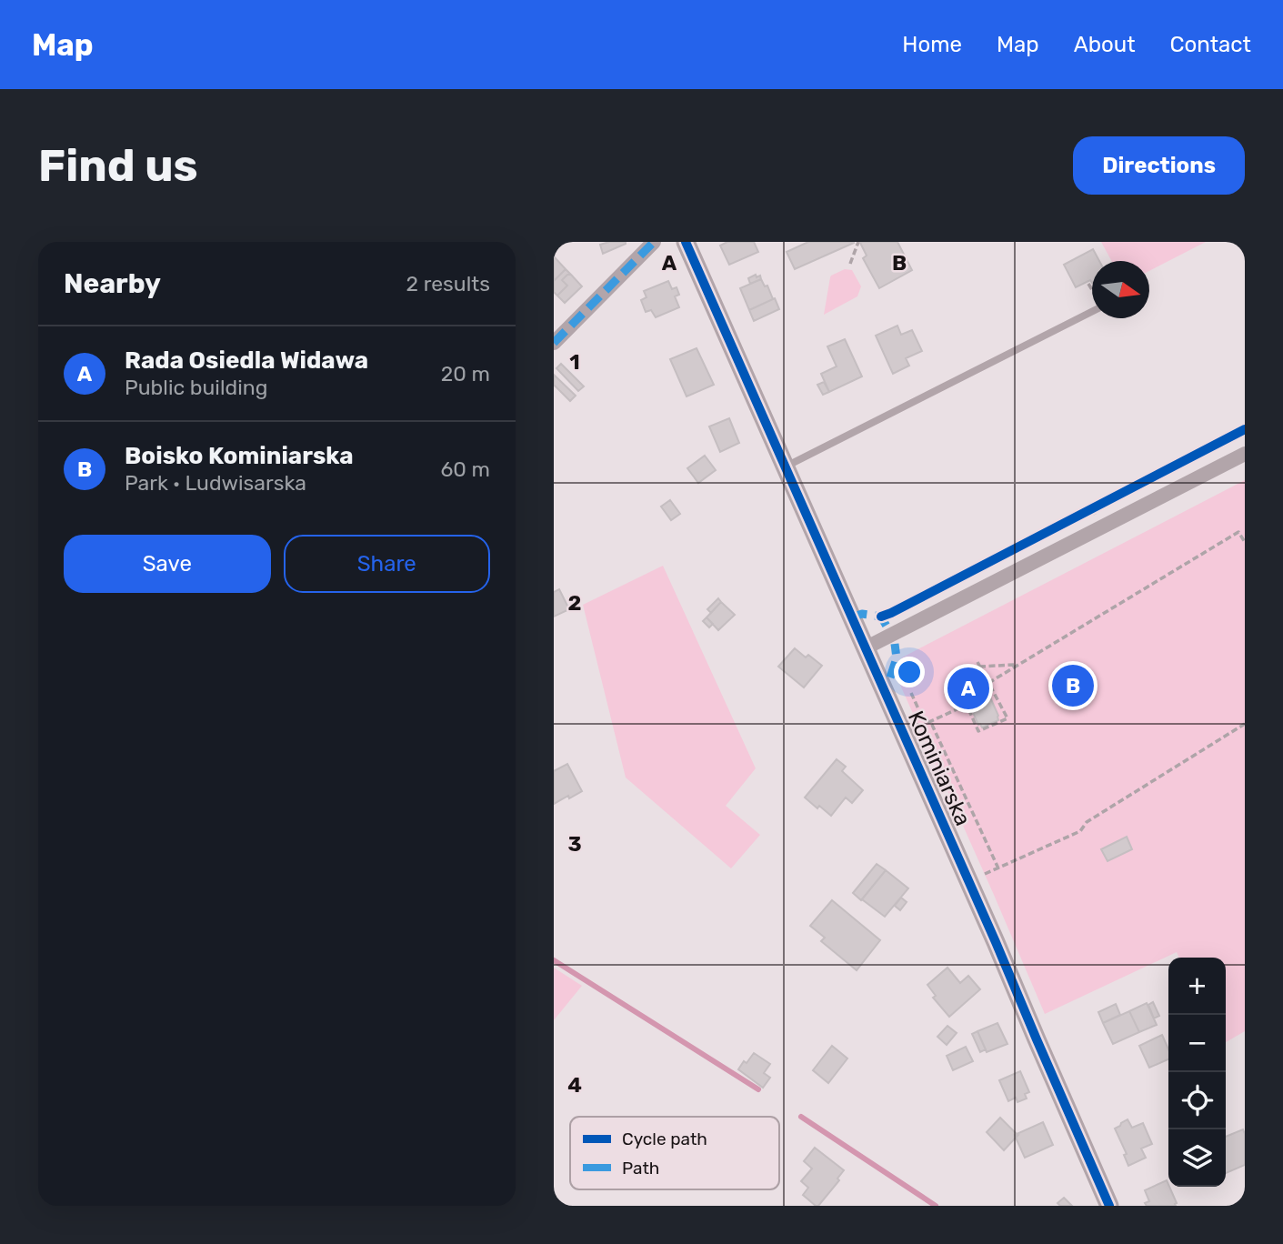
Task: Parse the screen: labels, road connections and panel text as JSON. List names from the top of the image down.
{
  "streets": {
    "street": ["Kominiarska"]
  },
  "legend": ["Cycle path", "Path"],
  "north": "right",
  "page": {
    "header": "Map",
    "nav": [
      "Home",
      "Map",
      "About",
      "Contact"
    ],
    "buttons": [
      "Directions",
      ["Save", "Share"]
    ],
    "title": "Find us",
    "heading": ["Nearby", "2 results"],
    "list": [
      {
        "mark": "A",
        "name": "Rada Osiedla Widawa",
        "note": "Public building",
        "value": "20 m"
      },
      {
        "mark": "B",
        "name": "Boisko Kominiarska",
        "note": "Park · Ludwisarska",
        "value": "60 m"
      }
    ],
    "pins": ["B", "A"],
    "map_buttons": ["+", "−"]
  },
  "grid": {
    "columns": ["A", "B"],
    "rows": [
      "1",
      "2",
      "3",
      "4"
    ]
  }
}
